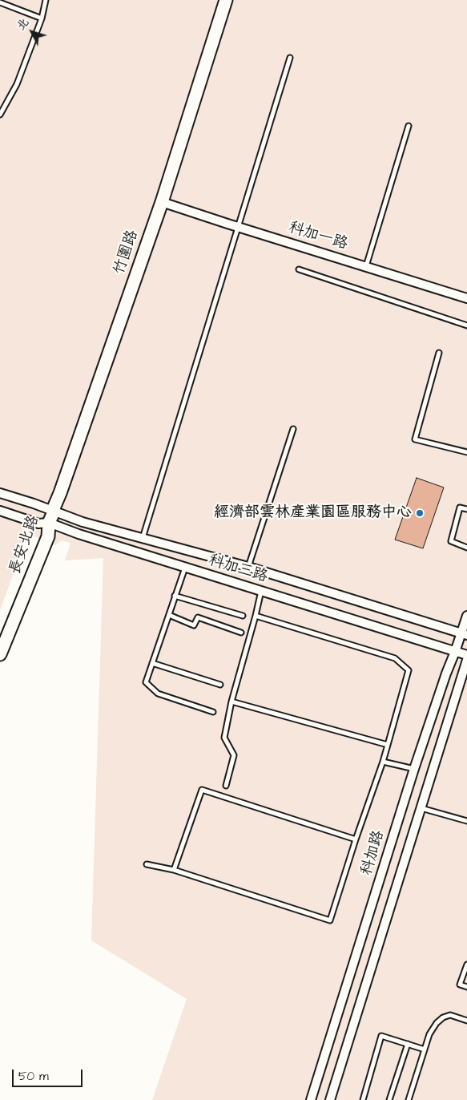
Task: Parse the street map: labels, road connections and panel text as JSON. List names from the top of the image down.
{
  "streets": {
    "street": [
      "科加一路",
      "竹圍路",
      "長安北路",
      "科加三路",
      "科加路"
    ]
  },
  "crossings": [
    ["科加一路", "竹圍路"],
    ["竹圍路", "長安北路"],
    ["竹圍路", "科加三路"],
    ["長安北路", "科加三路"],
    ["科加三路", "科加路"]
  ],
  "places": ["經濟部雲林產業園區服務中心"],
  "scale_bar": "50 m",
  "north": "top left"
}
